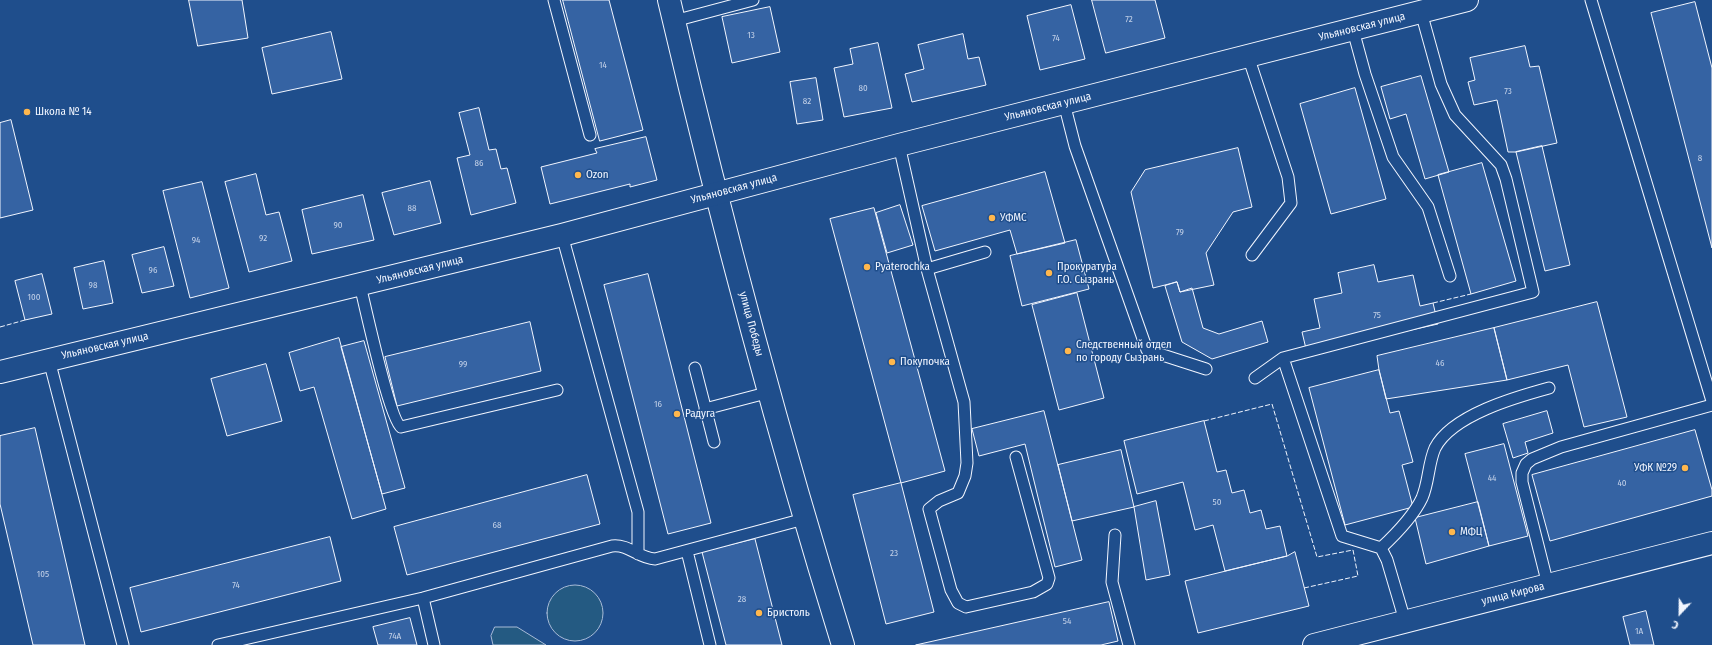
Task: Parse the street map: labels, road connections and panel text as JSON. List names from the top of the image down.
{
  "streets": {
    "main road": ["Ульяновская улица", "улица Победы", "улица Кирова"]
  },
  "crossings": [
    ["Ульяновская улица", "улица Победы"]
  ],
  "places": [
    "Школа № 14",
    "Ozon",
    "УФМС",
    "Pyaterochka",
    "Прокуратура Г.О. Сызрань",
    "Следственный отдел по городу Сызрань",
    "Покупочка",
    "Радуга",
    "УФК №29",
    "МФЦ",
    "Бристоль"
  ],
  "house_numbers": [
    "72",
    "13",
    "74",
    "14",
    "80",
    "73",
    "82",
    "8",
    "86",
    "88",
    "90",
    "79",
    "92",
    "94",
    "96",
    "98",
    "100",
    "75",
    "46",
    "99",
    "16",
    "44",
    "40",
    "50",
    "68",
    "23",
    "105",
    "74",
    "28",
    "54",
    "1А",
    "74А"
  ],
  "north": "bottom"
}
